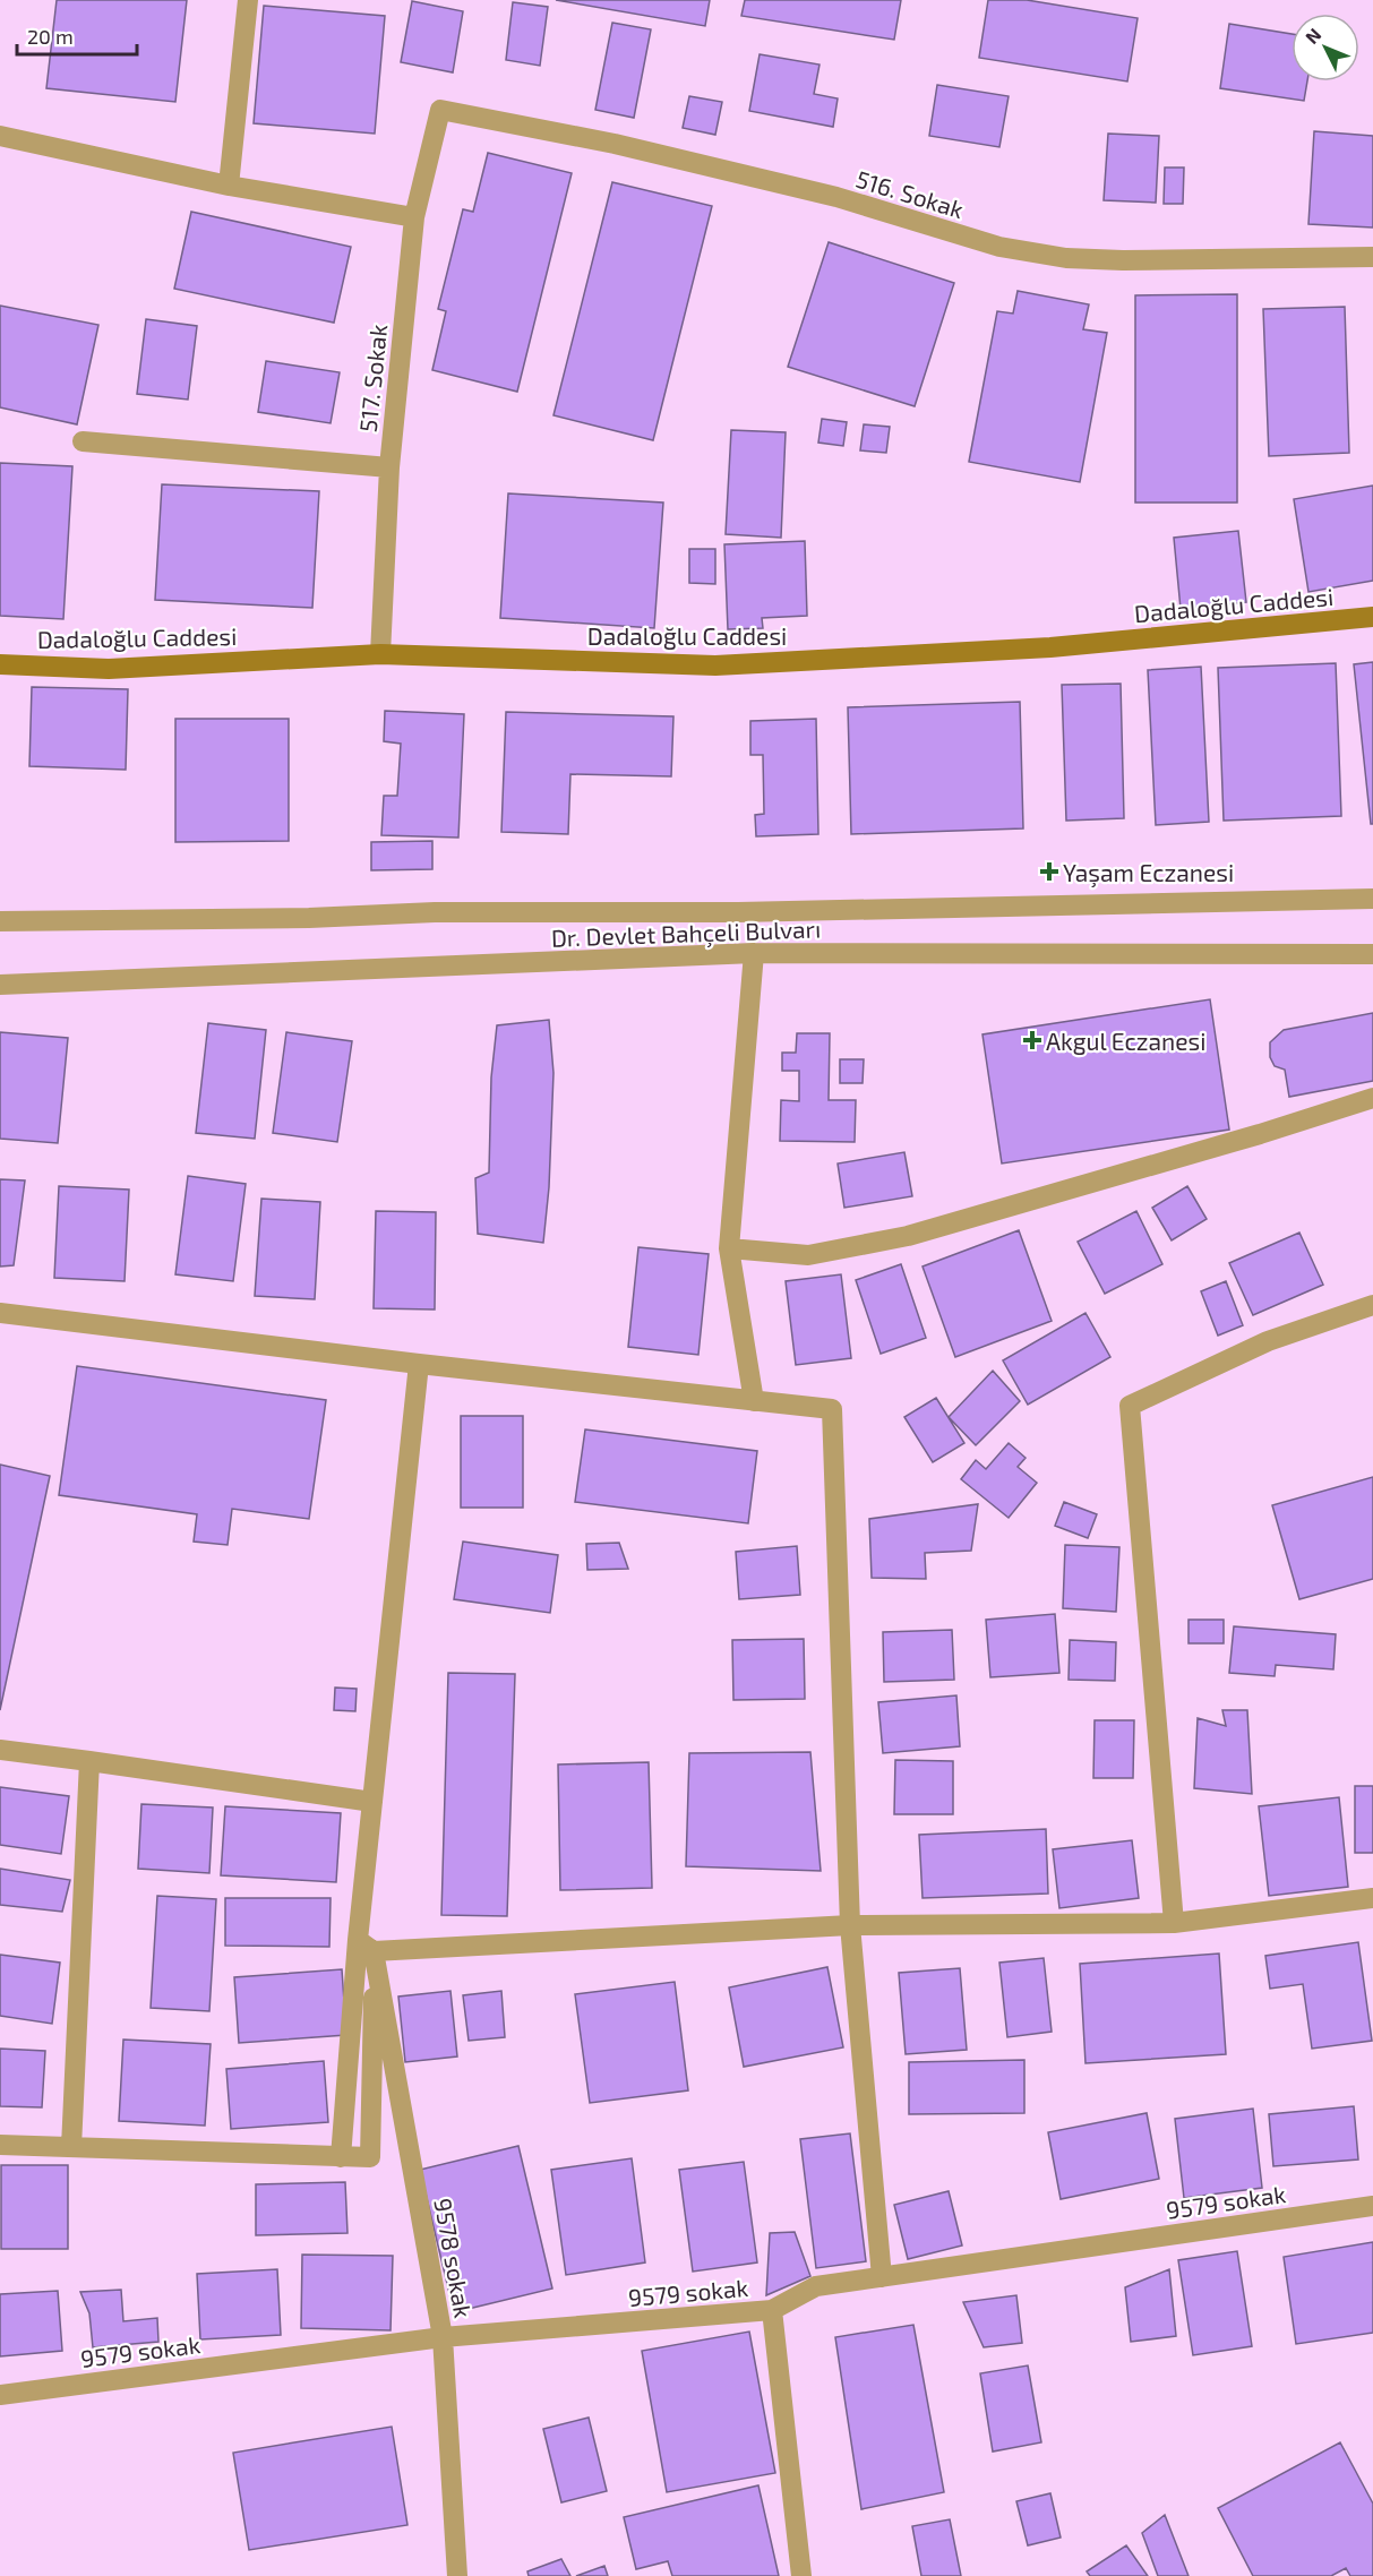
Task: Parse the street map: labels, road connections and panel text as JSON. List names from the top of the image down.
{
  "streets": {
    "street": [
      "516. Sokak",
      "517. Sokak",
      "Dadaloğlu Caddesi",
      "Dr. Devlet Bahçeli Bulvarı",
      "9579 sokak",
      "9578 sokak"
    ]
  },
  "crossings": [
    ["516. Sokak", "517. Sokak"],
    ["517. Sokak", "Dadaloğlu Caddesi"],
    ["9579 sokak", "9578 sokak"]
  ],
  "places": {
    "health": ["Yaşam Eczanesi", "Akgul Eczanesi"]
  },
  "scale_bar": "20 m",
  "north": "top left"
}
